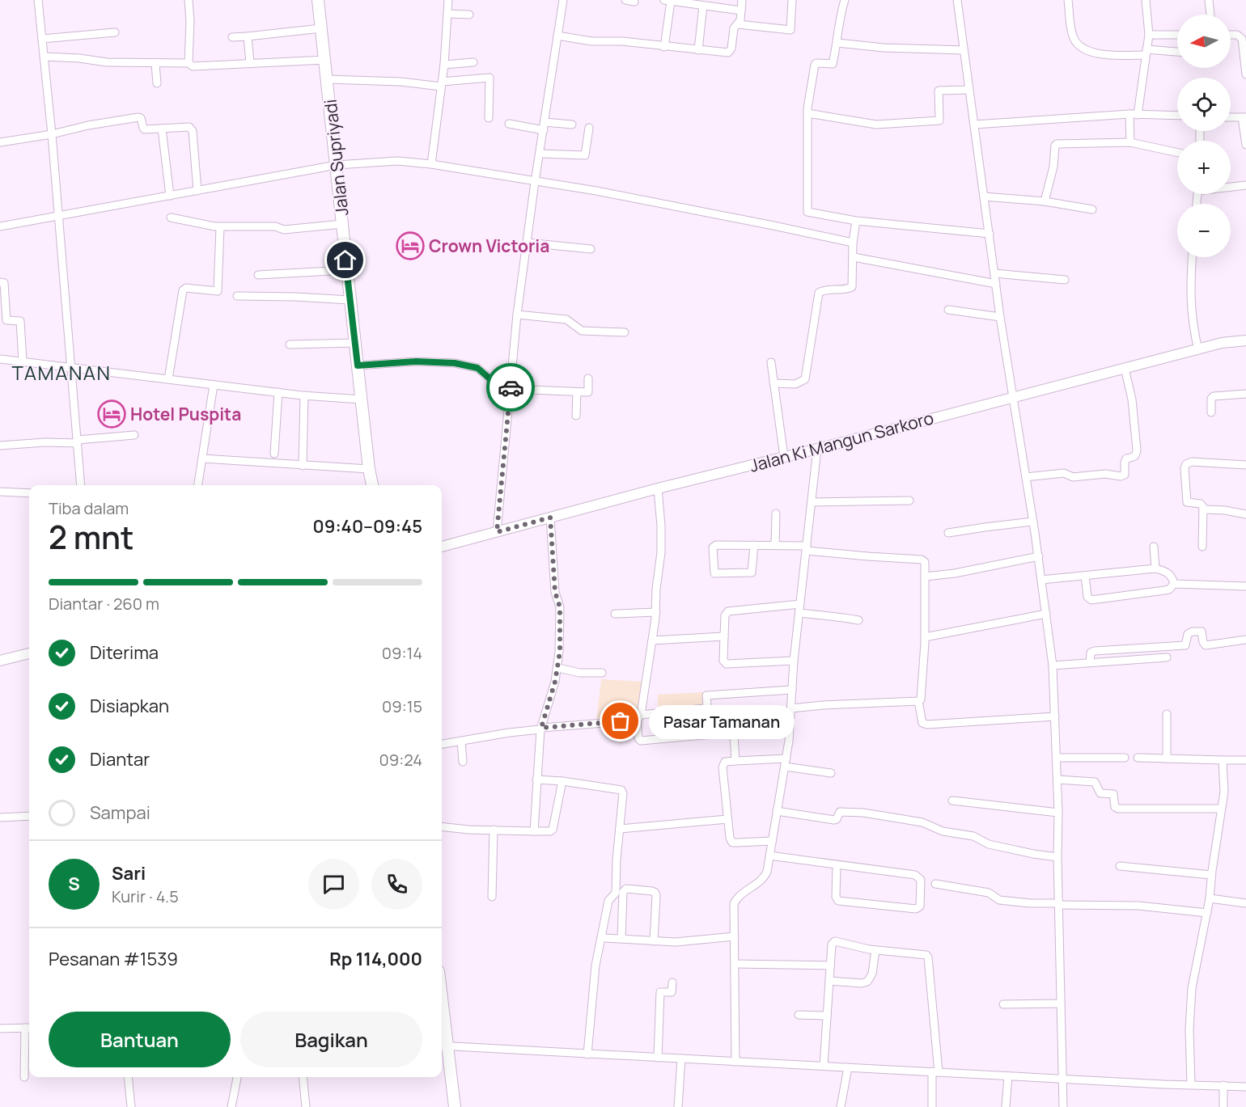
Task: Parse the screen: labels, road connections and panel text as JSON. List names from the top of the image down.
{
  "streets": {
    "highway": ["Jalan Supriyadi"],
    "main road": ["Jalan Ki Mangun Sarkoro"]
  },
  "districts": ["TAMANAN"],
  "places": {
    "hotel": ["Crown Victoria", "Hotel Puspita"],
    "other": ["Pasar Tamanan"]
  },
  "north": "left",
  "page": {
    "map_buttons": ["+", "−"],
    "heading": ["2 mnt", "Tiba dalam", "09:40–09:45"],
    "panel": [
      "Sari",
      "Kurir · 4.5",
      "Pesanan #1539",
      "Rp 114,000"
    ],
    "bar": "Diantar · 260 m",
    "list": [
      ["Diterima", "09:14"],
      ["Disiapkan", "09:15"],
      ["Diantar", "09:24"],
      "Sampai"
    ],
    "bubble": "Pasar Tamanan",
    "round": "S",
    "buttons": ["Bantuan", "Bagikan"]
  }
}
